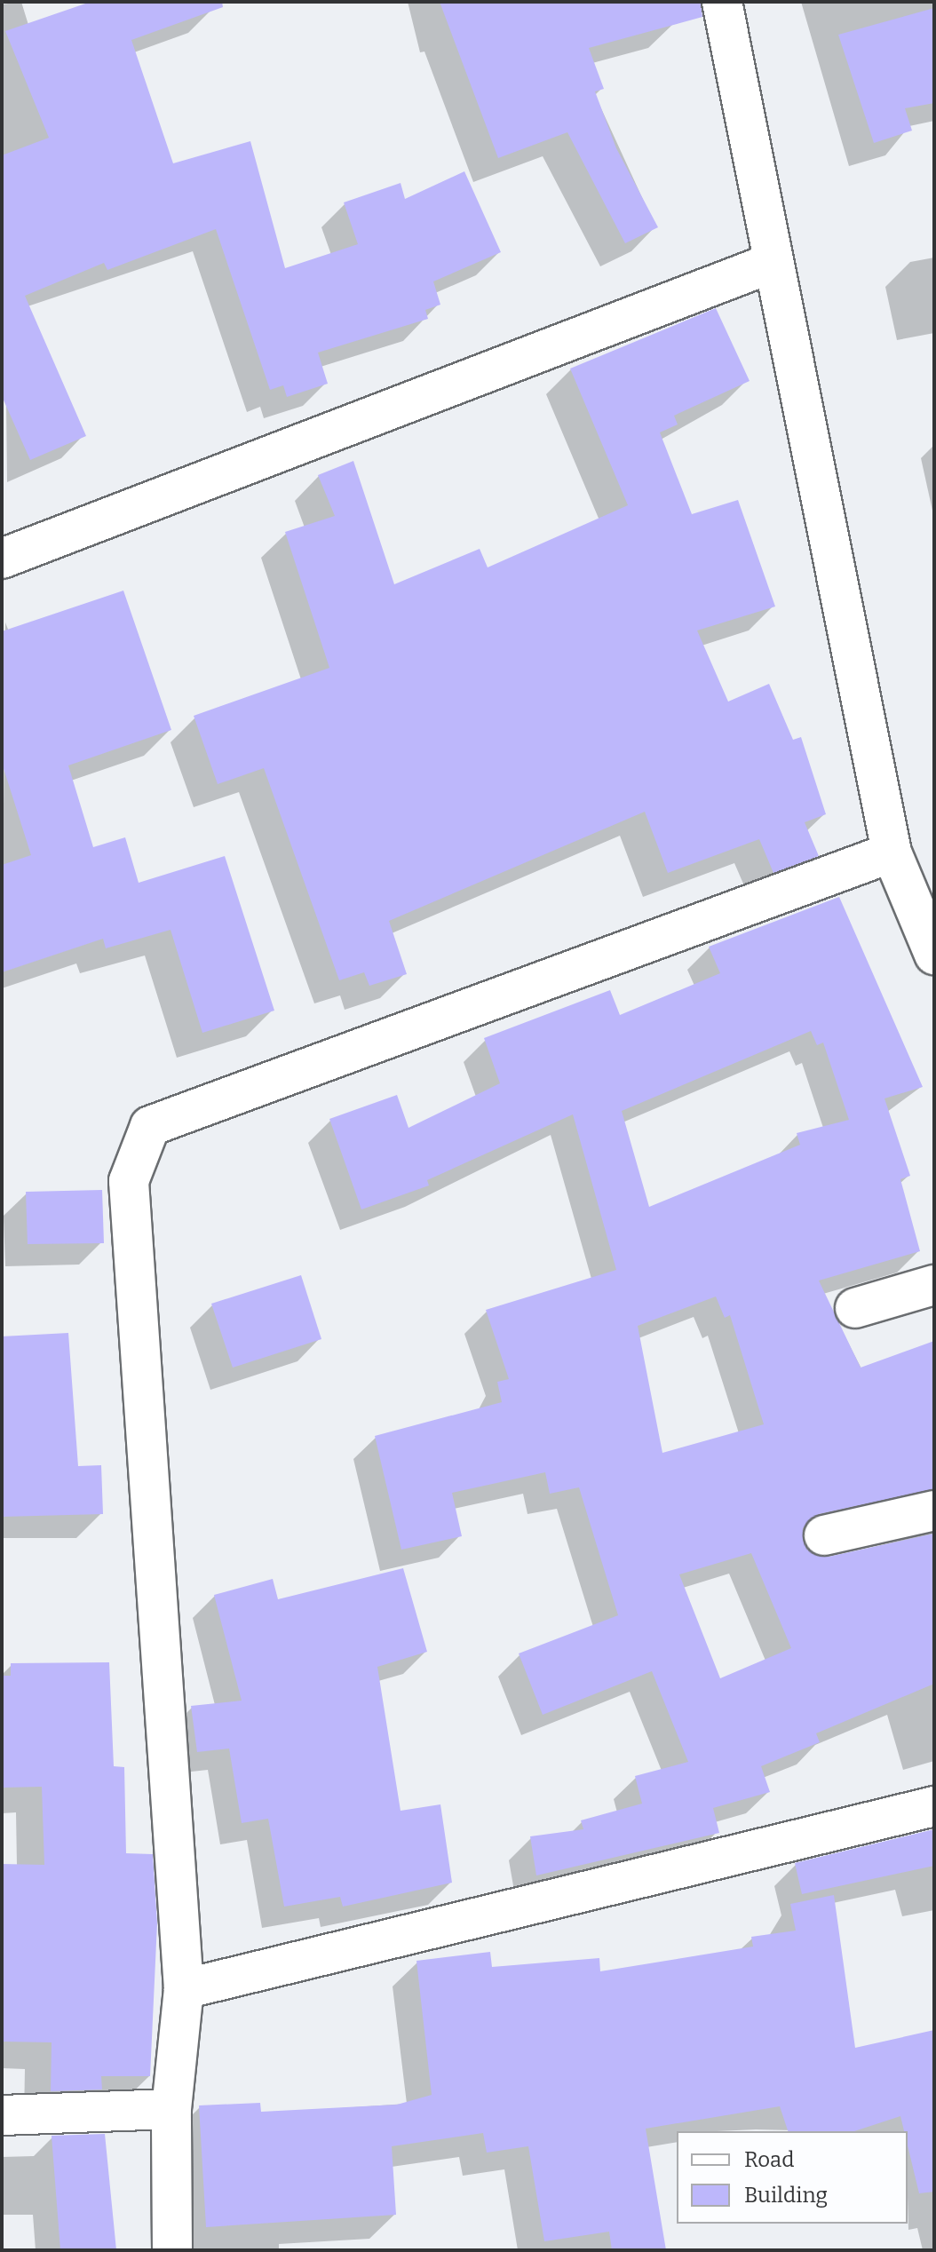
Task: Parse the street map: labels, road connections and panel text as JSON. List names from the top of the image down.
{
  "legend": ["Road", "Building"]
}
